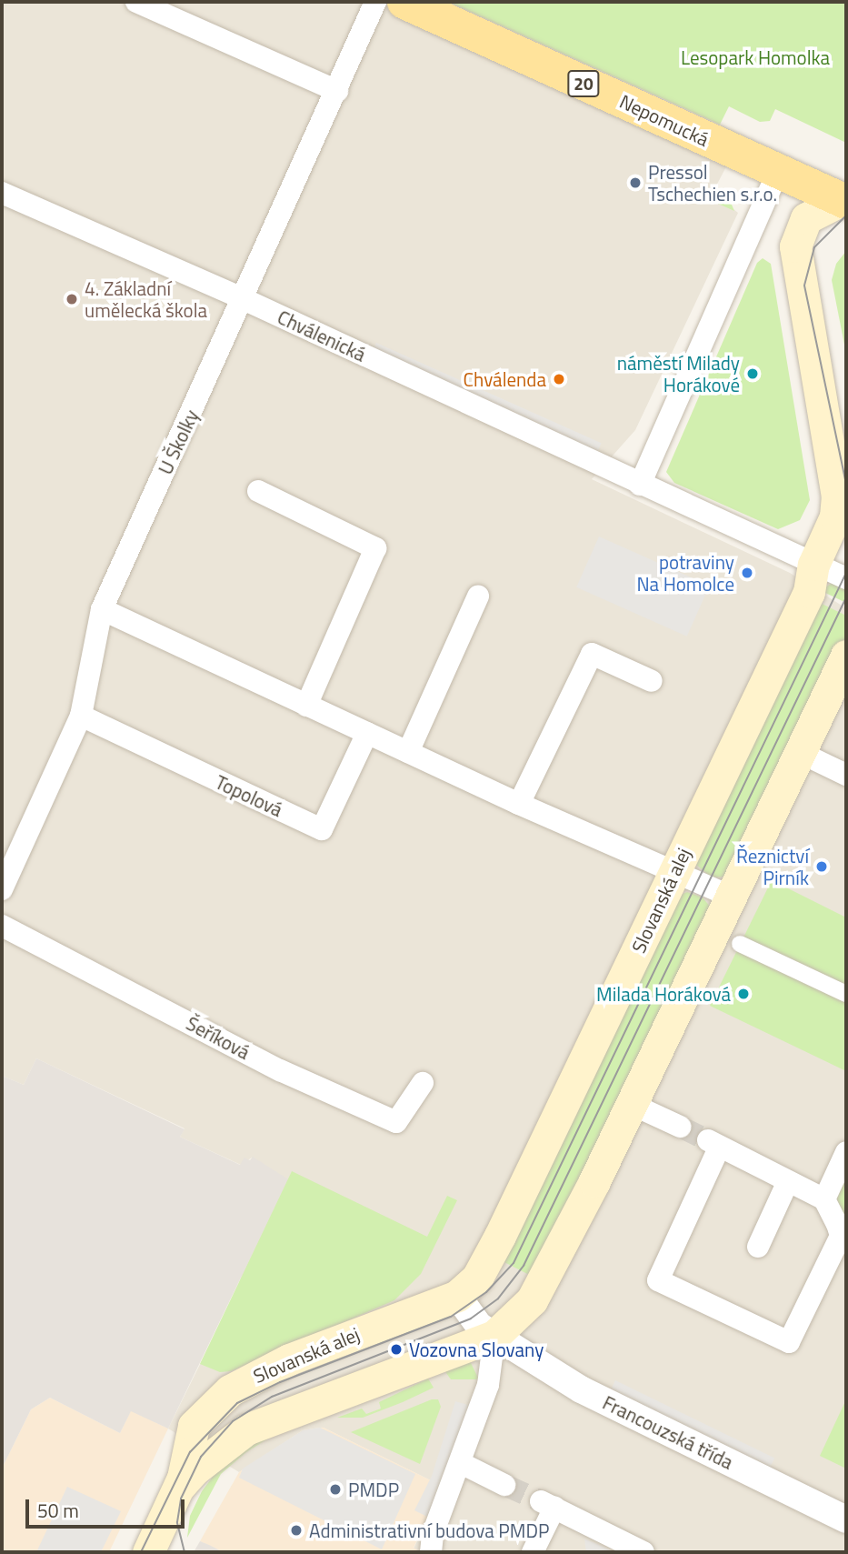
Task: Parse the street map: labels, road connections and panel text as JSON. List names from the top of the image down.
{
  "streets": {
    "main road": ["20", "Nepomucká", "Slovanská alej"],
    "street": [
      "Chválenická",
      "U Školky",
      "Topolová",
      "Šeříková",
      "Francouzská třída"
    ]
  },
  "crossings": [
    ["20", "Nepomucká"],
    ["Chválenická", "U Školky"],
    ["U Školky", "Topolová"],
    ["Slovanská alej", "Francouzská třída"]
  ],
  "parks": ["Lesopark Homolka"],
  "places": [
    "Pressol Tschechien s.r.o.",
    "4. Základní umělecká škola",
    "náměstí Milady Horákové",
    "Chválenda",
    "potraviny Na Homolce",
    "Řeznictví Pirník",
    "Milada Horáková",
    "Vozovna Slovany",
    "PMDP",
    "Administrativní budova PMDP"
  ],
  "scale_bar": "50 m"
}
